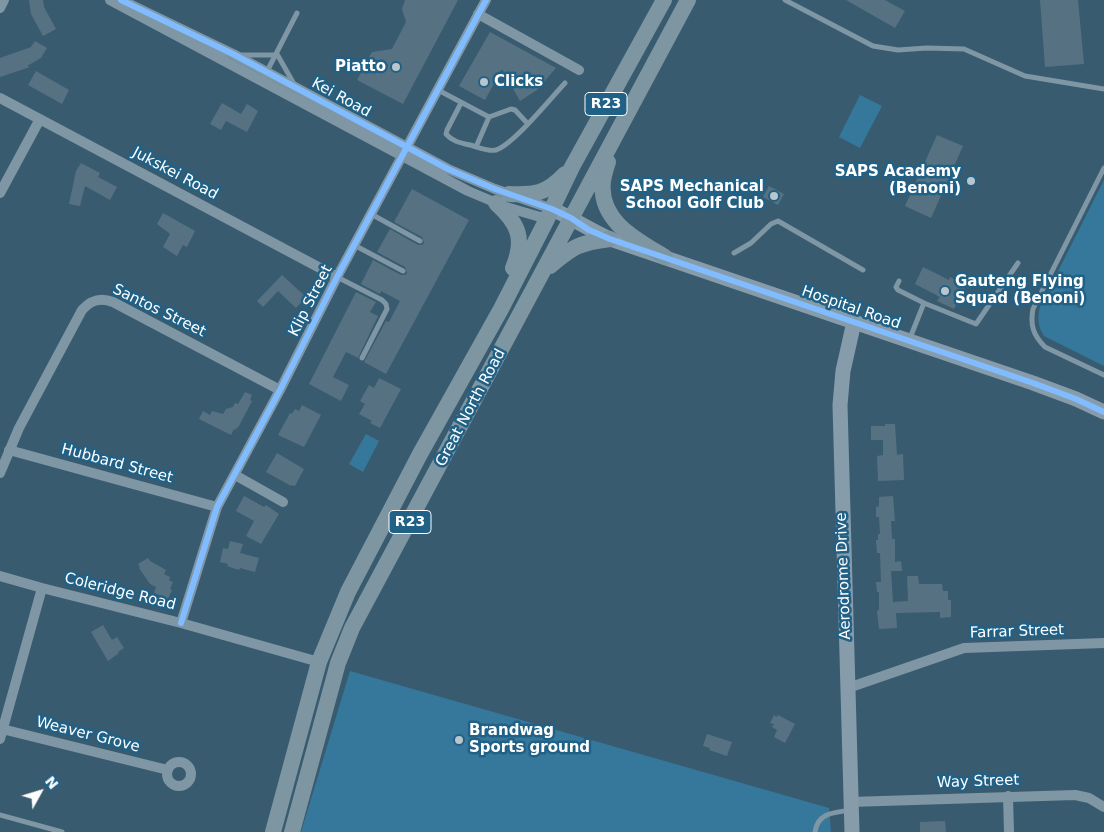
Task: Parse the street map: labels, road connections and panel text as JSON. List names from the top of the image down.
{
  "streets": {
    "main road": ["R23", "Great North Road"],
    "street": [
      "Kei Road",
      "Jukskei Road",
      "Klip Street",
      "Hospital Road",
      "Santos Street",
      "Hubbard Street",
      "Aerodrome Drive",
      "Coleridge Road",
      "Farrar Street",
      "Weaver Grove",
      "Way Street"
    ]
  },
  "crossings": [
    ["Kei Road", "Klip Street"],
    ["Kei Road", "Hospital Road"],
    ["Kei Road", "Great North Road"],
    ["Jukskei Road", "Klip Street"],
    ["Klip Street", "Santos Street"],
    ["Klip Street", "Hubbard Street"],
    ["Klip Street", "Coleridge Road"],
    ["Hospital Road", "Great North Road"],
    ["Hospital Road", "Aerodrome Drive"],
    ["Santos Street", "Hubbard Street"],
    ["Great North Road", "Coleridge Road"],
    ["Aerodrome Drive", "Farrar Street"],
    ["Aerodrome Drive", "Way Street"]
  ],
  "places": [
    "Piatto",
    "Clicks",
    "SAPS Academy (Benoni)",
    "SAPS Mechanical School Golf Club",
    "Gauteng Flying Squad (Benoni)",
    "Brandwag Sports ground"
  ],
  "north": "top right"
}
